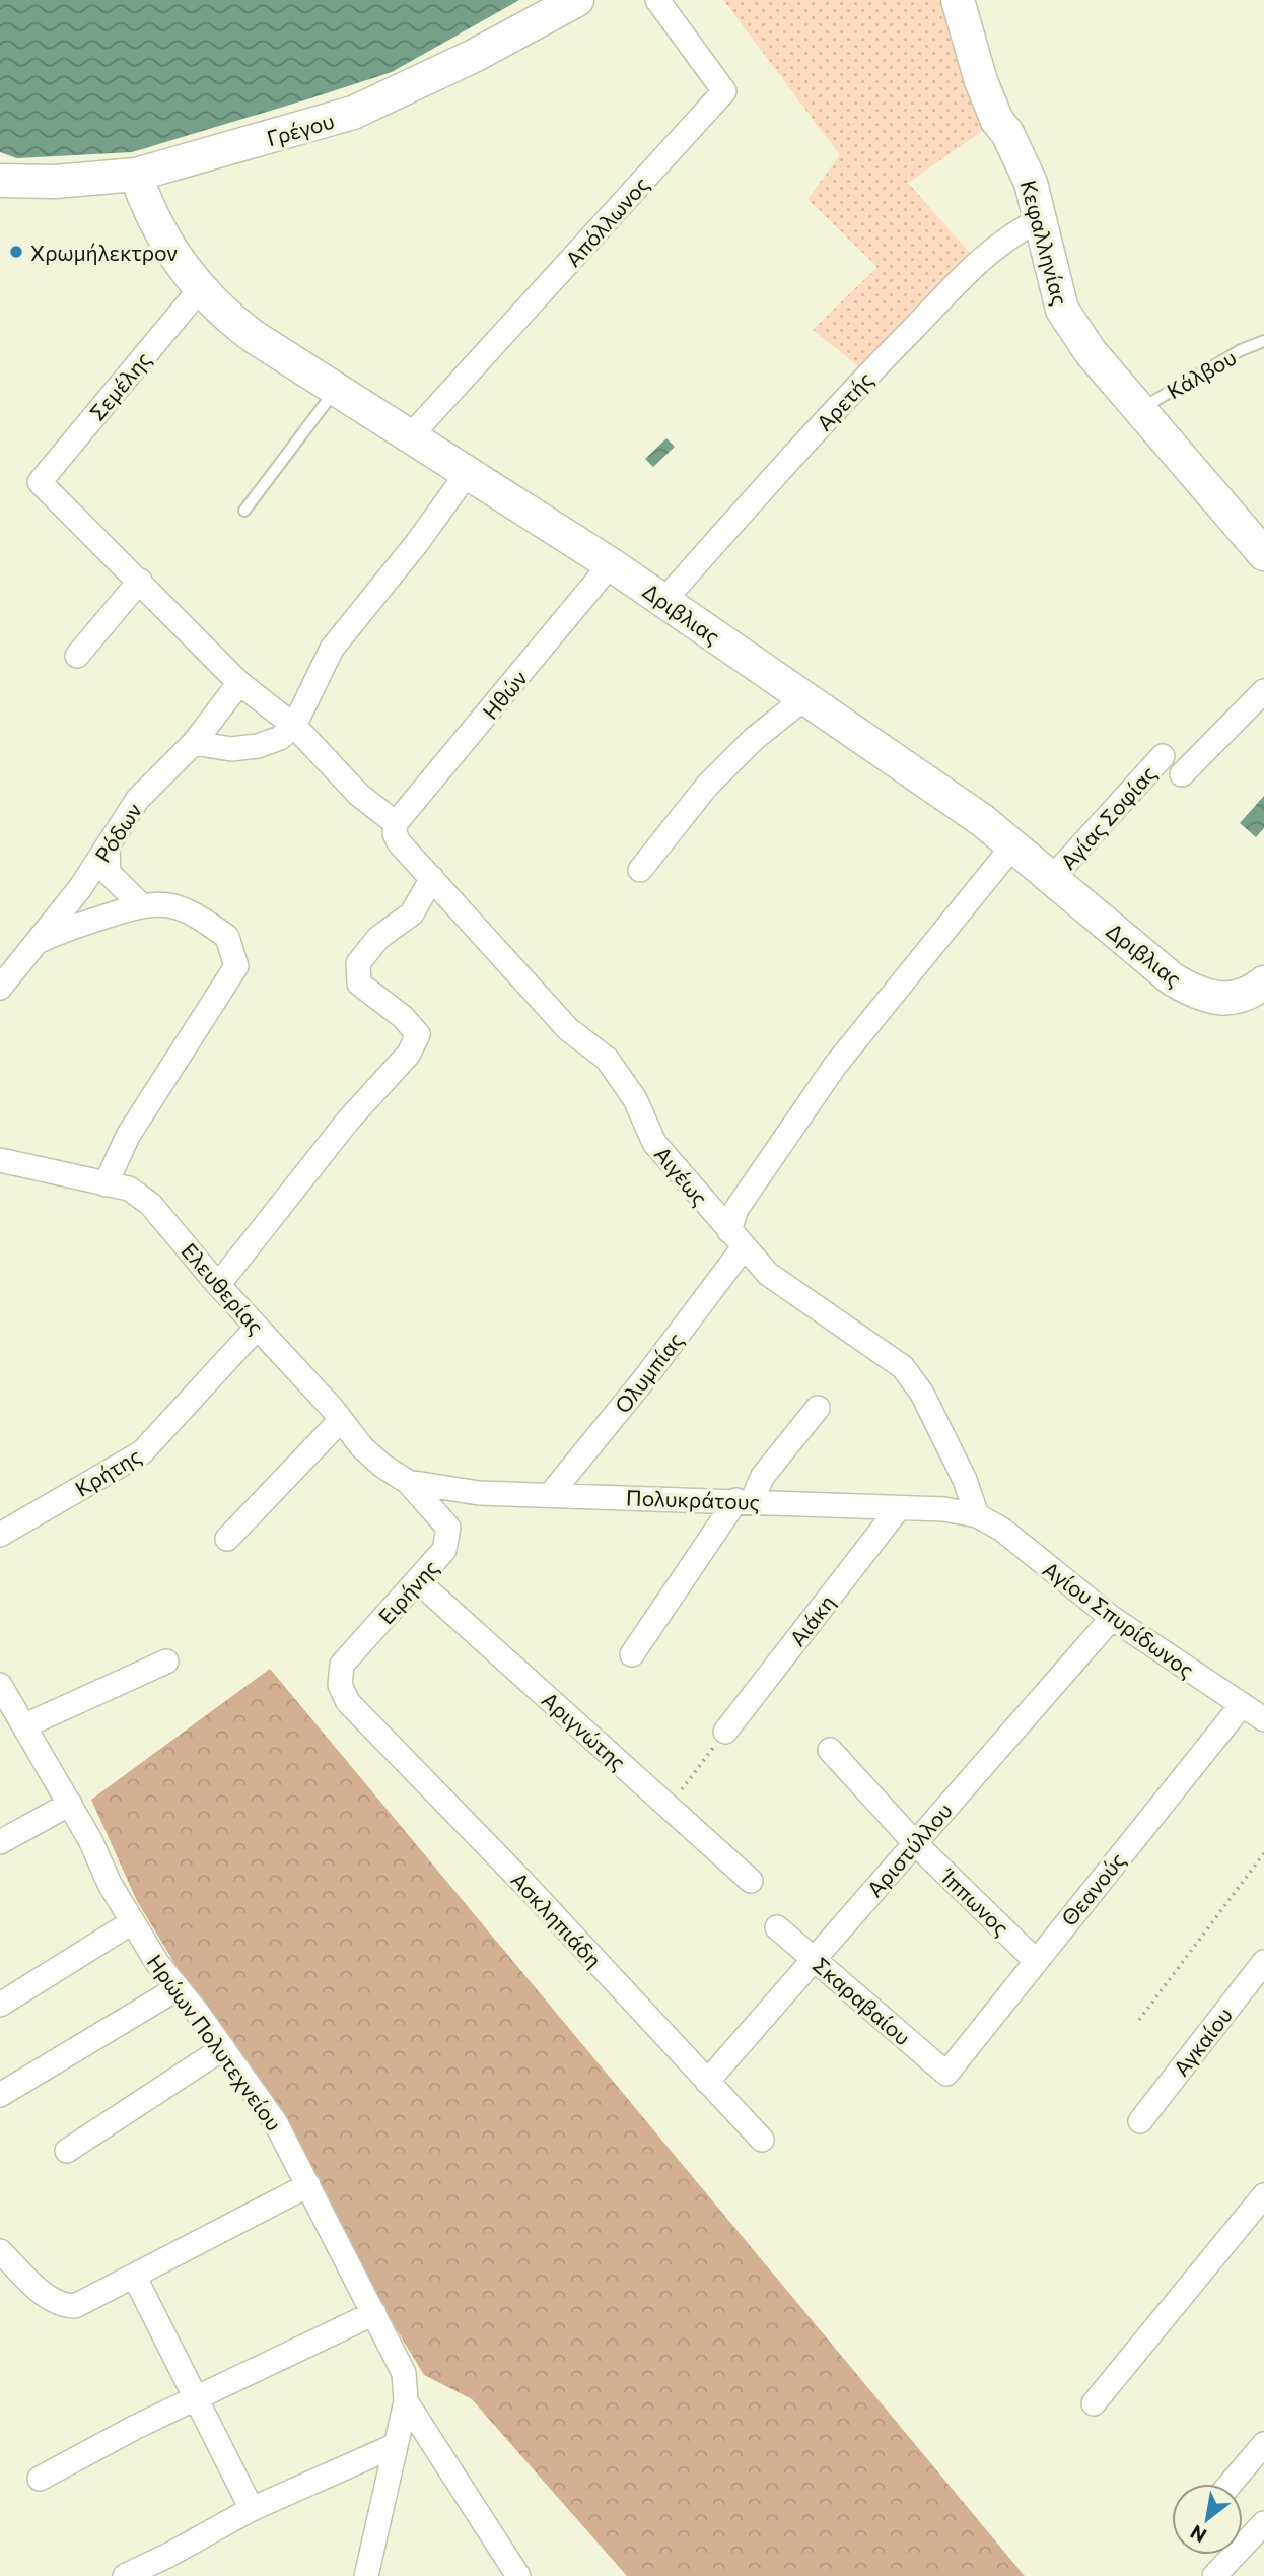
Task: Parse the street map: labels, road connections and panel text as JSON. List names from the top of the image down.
{
  "streets": {
    "street": [
      "Γρέγου",
      "Απόλλωνος",
      "Κεφαλληνίας",
      "Σεμέλης",
      "Αρετής",
      "Δριβλιας",
      "Ηθών",
      "Αγίας Σοφίας",
      "Ρόδων",
      "Αιγέως",
      "Ελευθερίας",
      "Ολυμπίας",
      "Κρήτης",
      "Πολυκράτους",
      "Ειρήνης",
      "Αγίου Σπυρίδωνος",
      "Αιάκη",
      "Αριγνώτης",
      "Αριστύλλου",
      "Θεανούς",
      "Ίππωνος",
      "Ασκληπιάδη",
      "Σκαραβαίου",
      "Αγκαίου",
      "Ηρώων Πολυτεχνείου"
    ],
    "lane": ["Κάλβου"]
  },
  "crossings": [
    ["Γρέγου", "Δριβλιας"],
    ["Απόλλωνος", "Δριβλιας"],
    ["Κεφαλληνίας", "Κάλβου"],
    ["Κεφαλληνίας", "Αρετής"],
    ["Σεμέλης", "Δριβλιας"],
    ["Αρετής", "Δριβλιας"],
    ["Δριβλιας", "Ηθών"],
    ["Δριβλιας", "Αγίας Σοφίας"],
    ["Δριβλιας", "Ολυμπίας"],
    ["Ηθών", "Αιγέως"],
    ["Αιγέως", "Ολυμπίας"],
    ["Αιγέως", "Πολυκράτους"],
    ["Αιγέως", "Αγίου Σπυρίδωνος"],
    ["Ελευθερίας", "Κρήτης"],
    ["Ελευθερίας", "Πολυκράτους"],
    ["Ελευθερίας", "Ειρήνης"],
    ["Ολυμπίας", "Πολυκράτους"],
    ["Πολυκράτους", "Ειρήνης"],
    ["Πολυκράτους", "Αγίου Σπυρίδωνος"],
    ["Πολυκράτους", "Αιάκη"],
    ["Ειρήνης", "Αριγνώτης"],
    ["Ειρήνης", "Ασκληπιάδη"],
    ["Αγίου Σπυρίδωνος", "Αριστύλλου"],
    ["Αγίου Σπυρίδωνος", "Θεανούς"],
    ["Αριστύλλου", "Ίππωνος"],
    ["Αριστύλλου", "Ασκληπιάδη"],
    ["Αριστύλλου", "Σκαραβαίου"],
    ["Θεανούς", "Ίππωνος"],
    ["Θεανούς", "Σκαραβαίου"]
  ],
  "places": ["Χρωμήλεκτρον"],
  "north": "bottom left"
}
